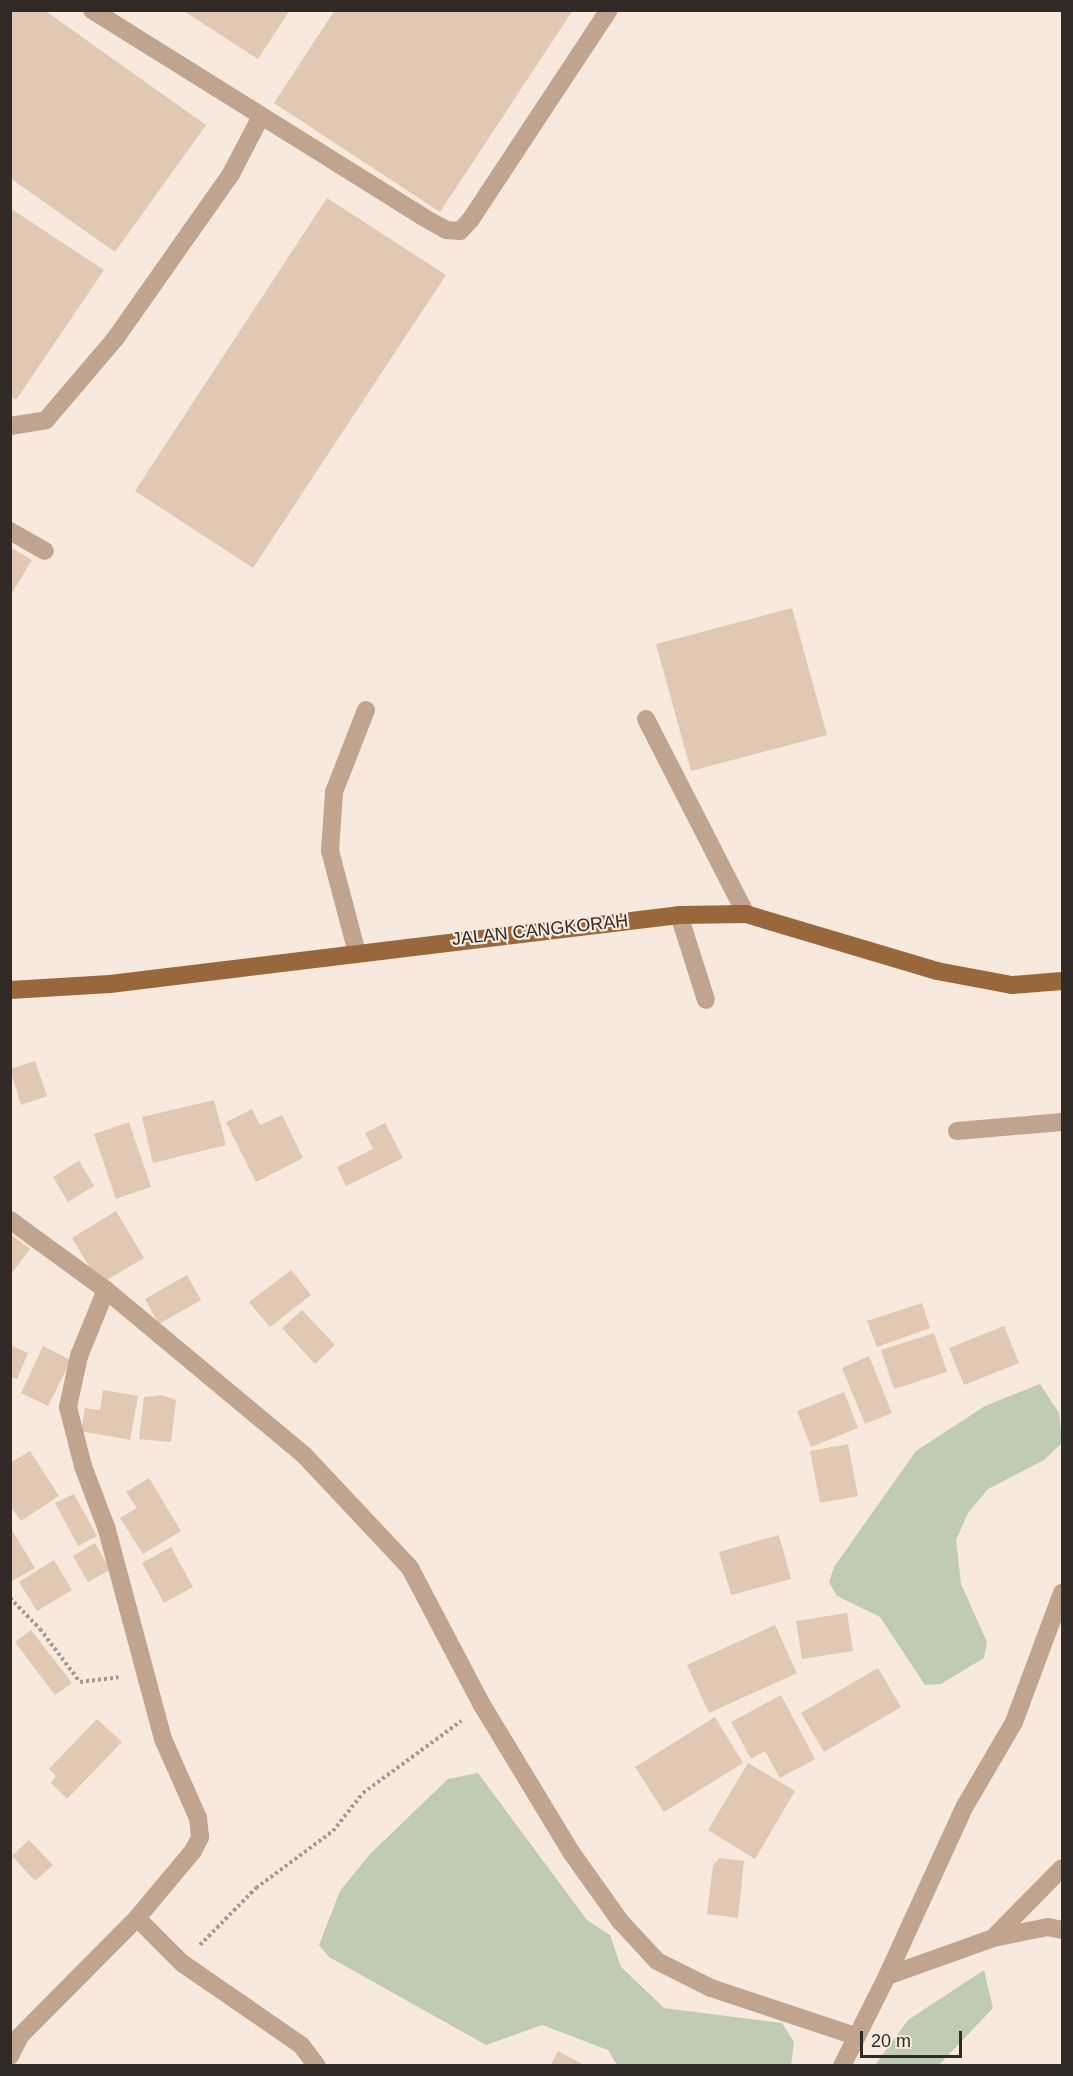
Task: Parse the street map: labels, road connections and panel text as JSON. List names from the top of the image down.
{
  "streets": {
    "main road": ["JALAN CANGKORAH"]
  },
  "scale_bar": "20 m"
}
